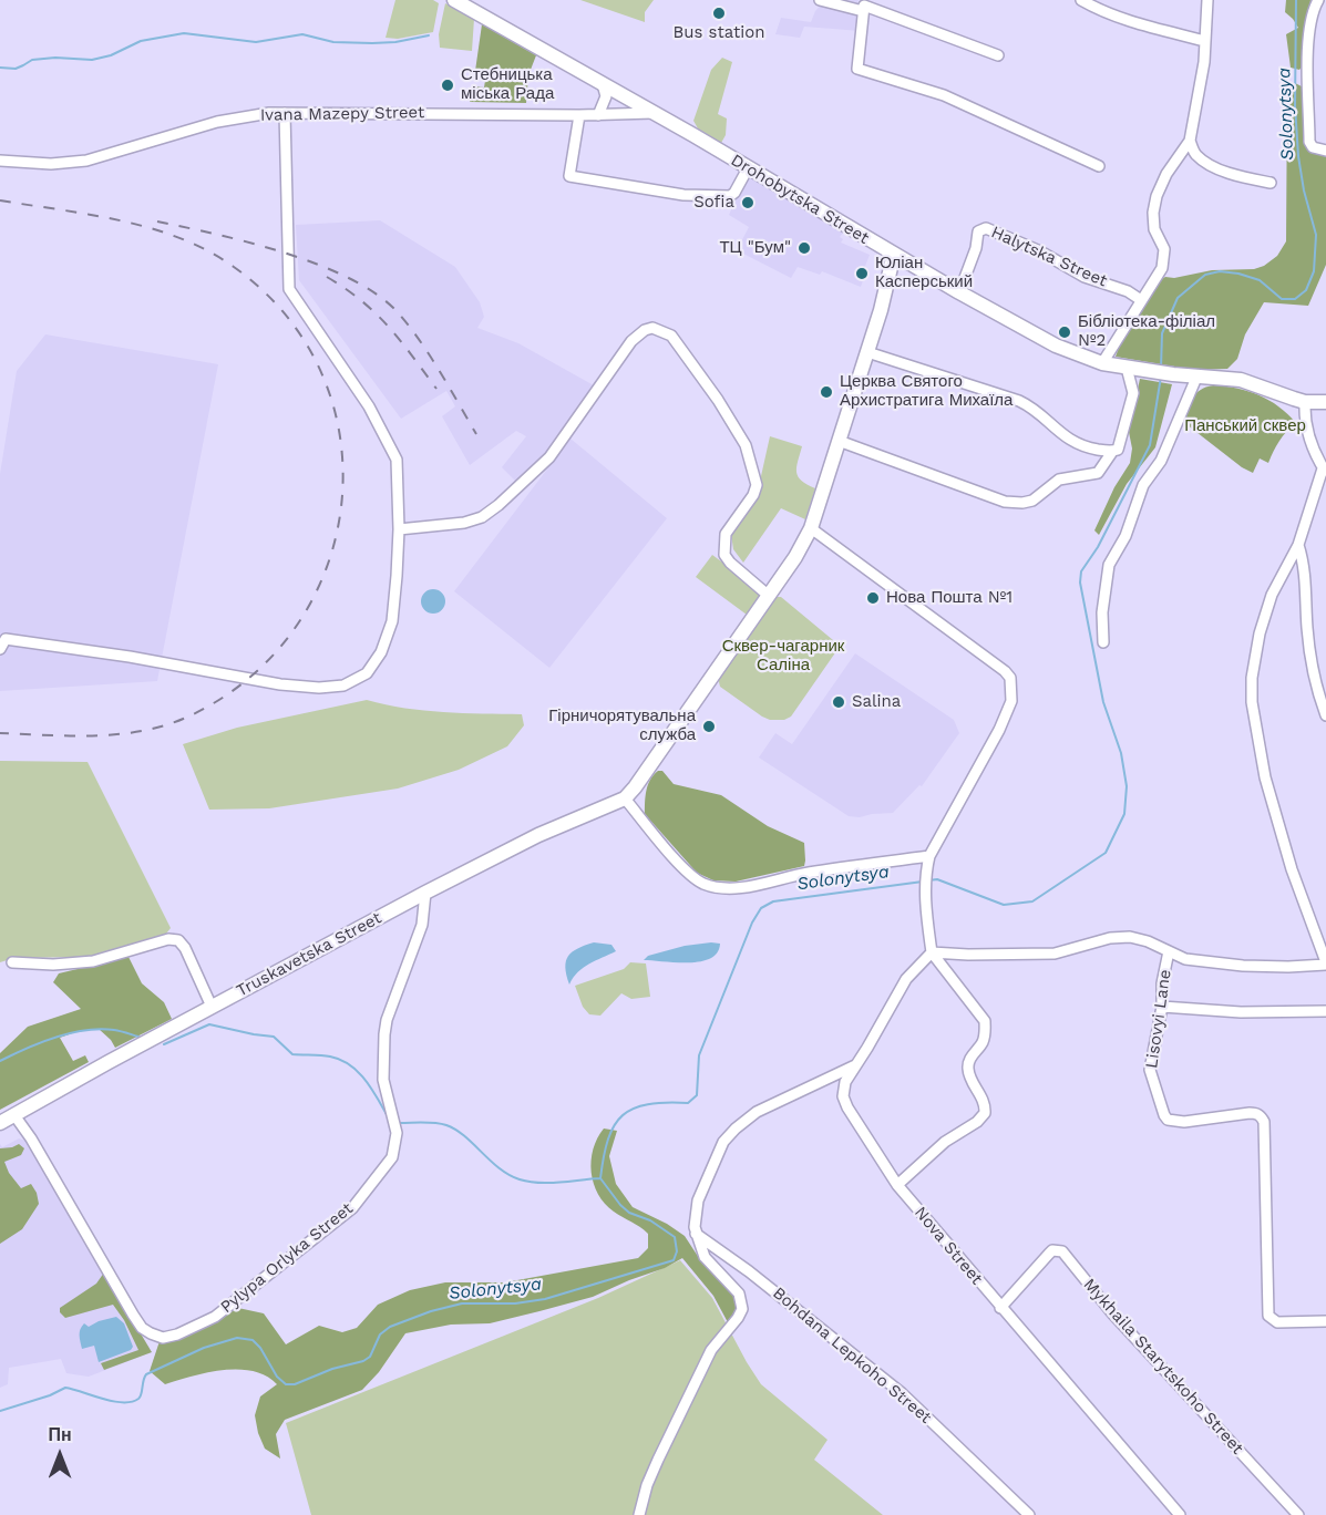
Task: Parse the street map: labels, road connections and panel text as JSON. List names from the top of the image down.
{
  "streets": {
    "street": [
      "Ivana Mazepy Street",
      "Drohobytska Street",
      "Halytska Street",
      "Truskavetska Street",
      "Lisovyi Lane",
      "Nova Street",
      "Pylypa Orlyka Street",
      "Bohdana Lepkoho Street",
      "Mykhaila Starytskoho Street"
    ]
  },
  "crossings": [
    ["Ivana Mazepy Street", "Drohobytska Street"],
    ["Drohobytska Street", "Halytska Street"],
    ["Drohobytska Street", "Truskavetska Street"],
    ["Truskavetska Street", "Pylypa Orlyka Street"],
    ["Nova Street", "Mykhaila Starytskoho Street"]
  ],
  "water": ["Solonytsya"],
  "parks": ["Панський сквер", "Сквер-чагарник Саліна"],
  "places": [
    "Bus station",
    "Стебницька міська Рада",
    "Sofia",
    "ТЦ \"Бум\"",
    "Юліан Касперський",
    "Бібліотека-філіал №2",
    "Церква Святого Архистратига Михаїла",
    "Нова Пошта №1",
    "Salina",
    "Гірничорятувальна служба"
  ],
  "north": "top"
}
